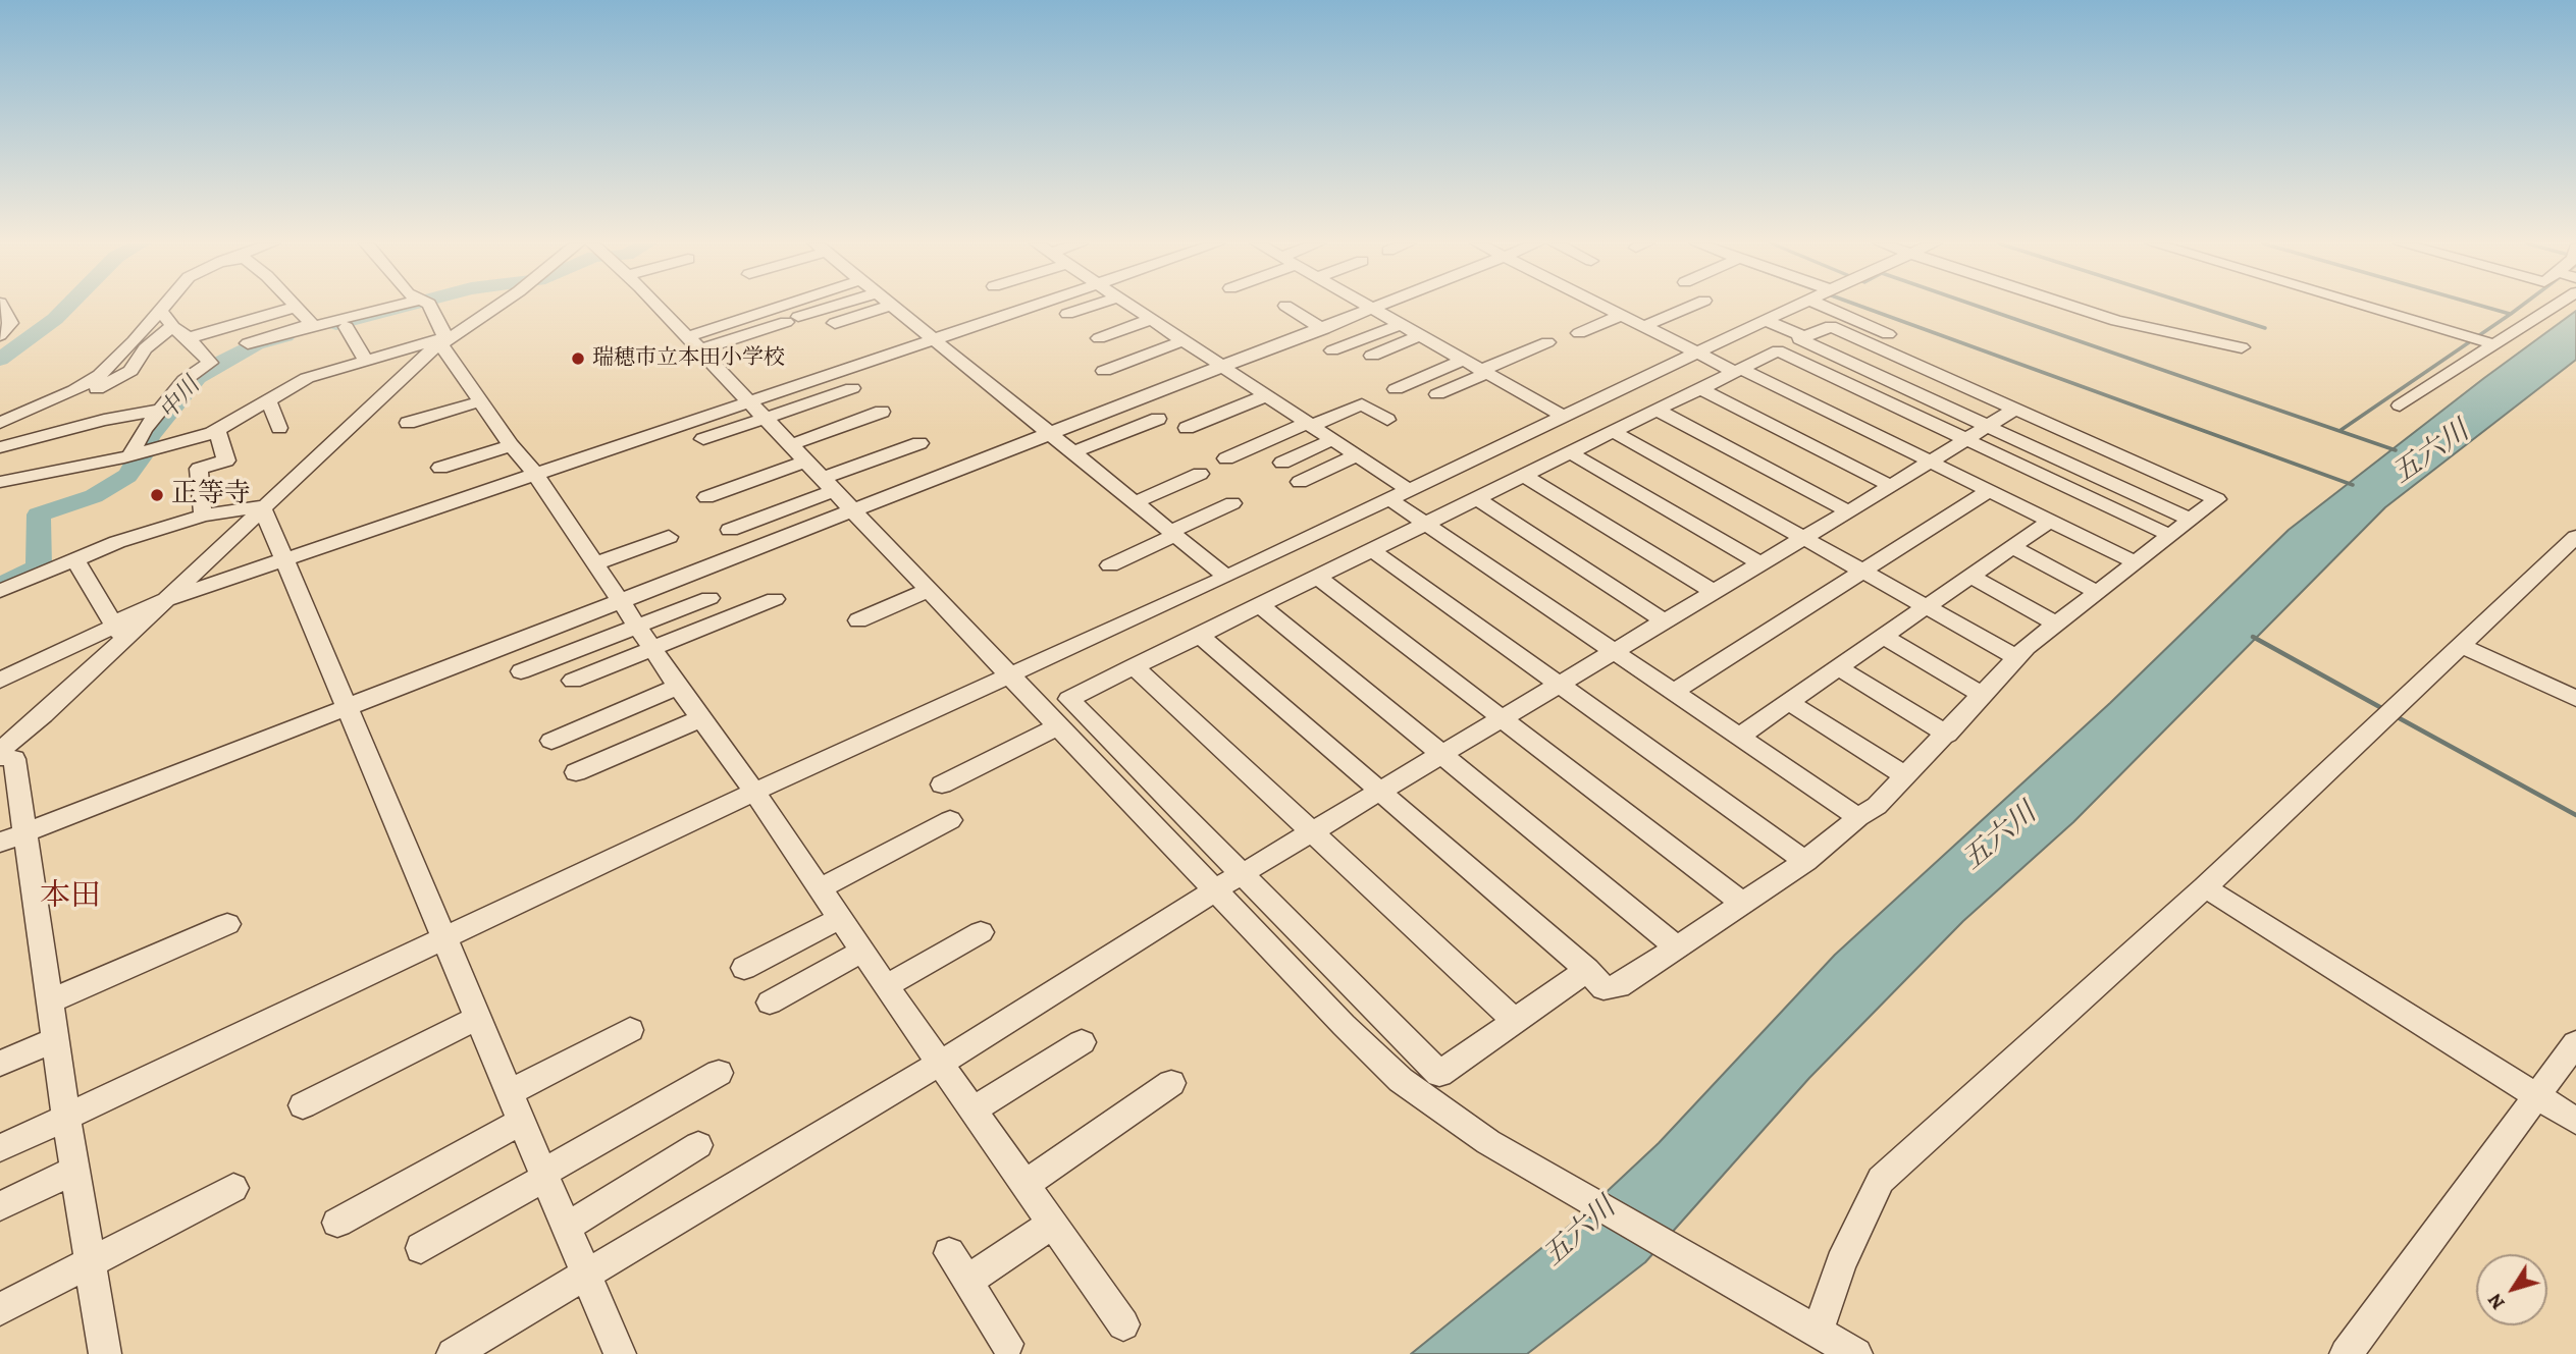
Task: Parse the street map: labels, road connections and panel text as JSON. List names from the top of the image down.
{
  "districts": ["本田"],
  "water": ["中川", "五六川"],
  "places": ["瑞穂市立本田小学校", "正等寺"],
  "north": "bottom left"
}
